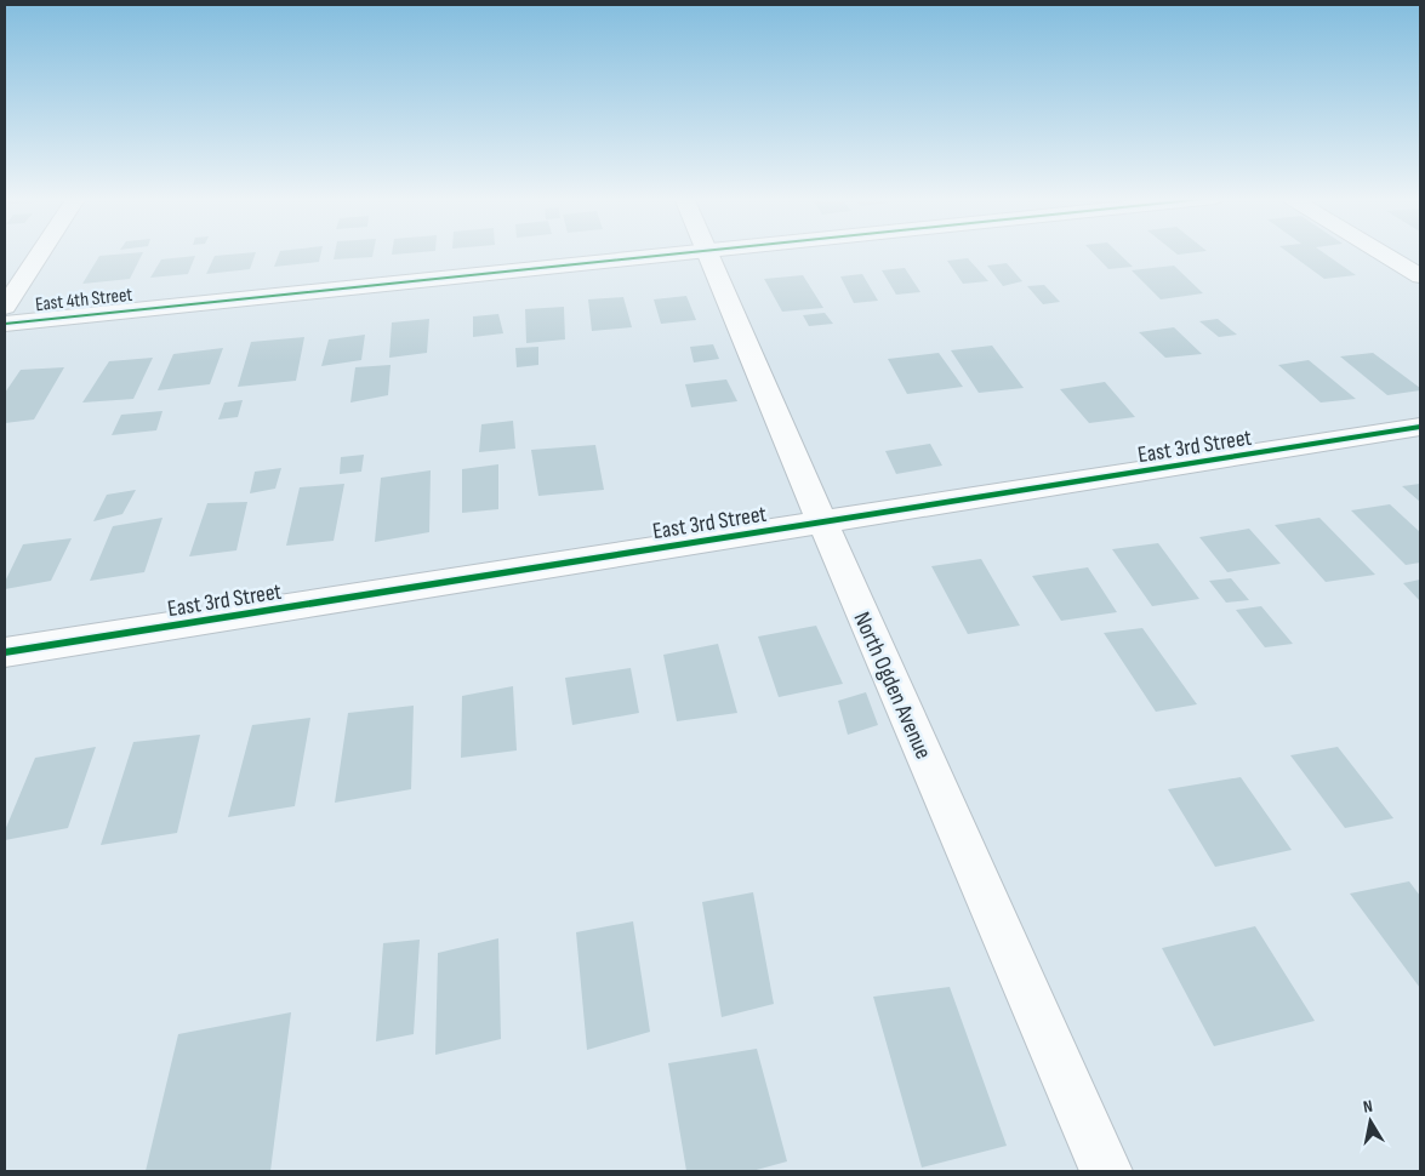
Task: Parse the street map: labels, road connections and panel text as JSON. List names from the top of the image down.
{
  "streets": {
    "street": ["East 4th Street", "East 3rd Street", "North Ogden Avenue"]
  },
  "crossings": [
    ["East 3rd Street", "North Ogden Avenue"]
  ],
  "north": "top"
}
